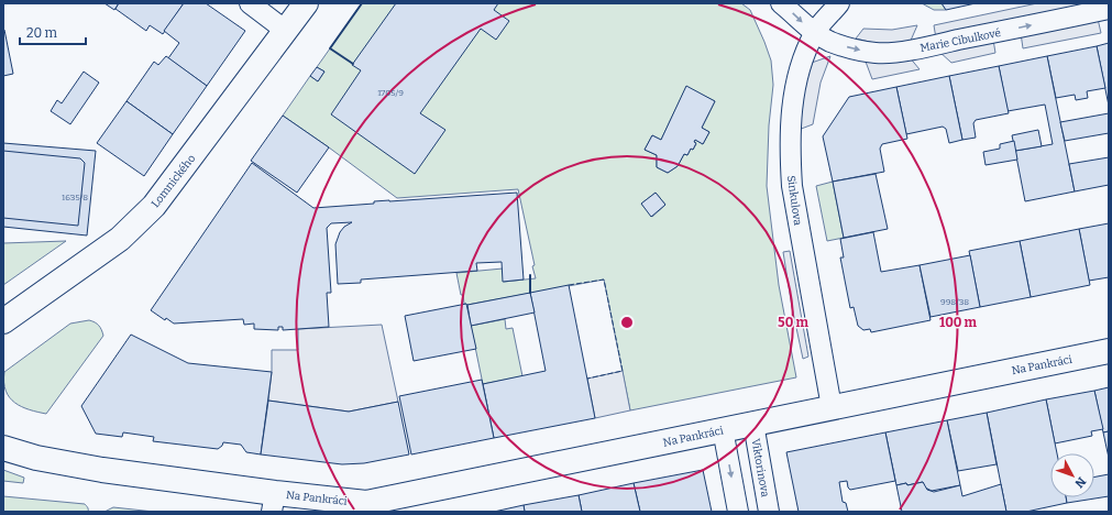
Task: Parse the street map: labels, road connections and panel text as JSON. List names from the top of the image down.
{
  "streets": {
    "street": [
      "Marie Cibulkové",
      "Lomnického",
      "Sinkulova",
      "Na Pankráci",
      "Viktorinova"
    ]
  },
  "crossings": [
    ["Marie Cibulkové", "Sinkulova"],
    ["Sinkulova", "Na Pankráci"],
    ["Na Pankráci", "Viktorinova"]
  ],
  "one_way": ["Marie Cibulkové"],
  "house_numbers": ["1705/9", "1635/8", "998/38"],
  "scale_bar": "20 m",
  "north": "bottom right",
  "rings": ["50 m", "100 m"]
}
